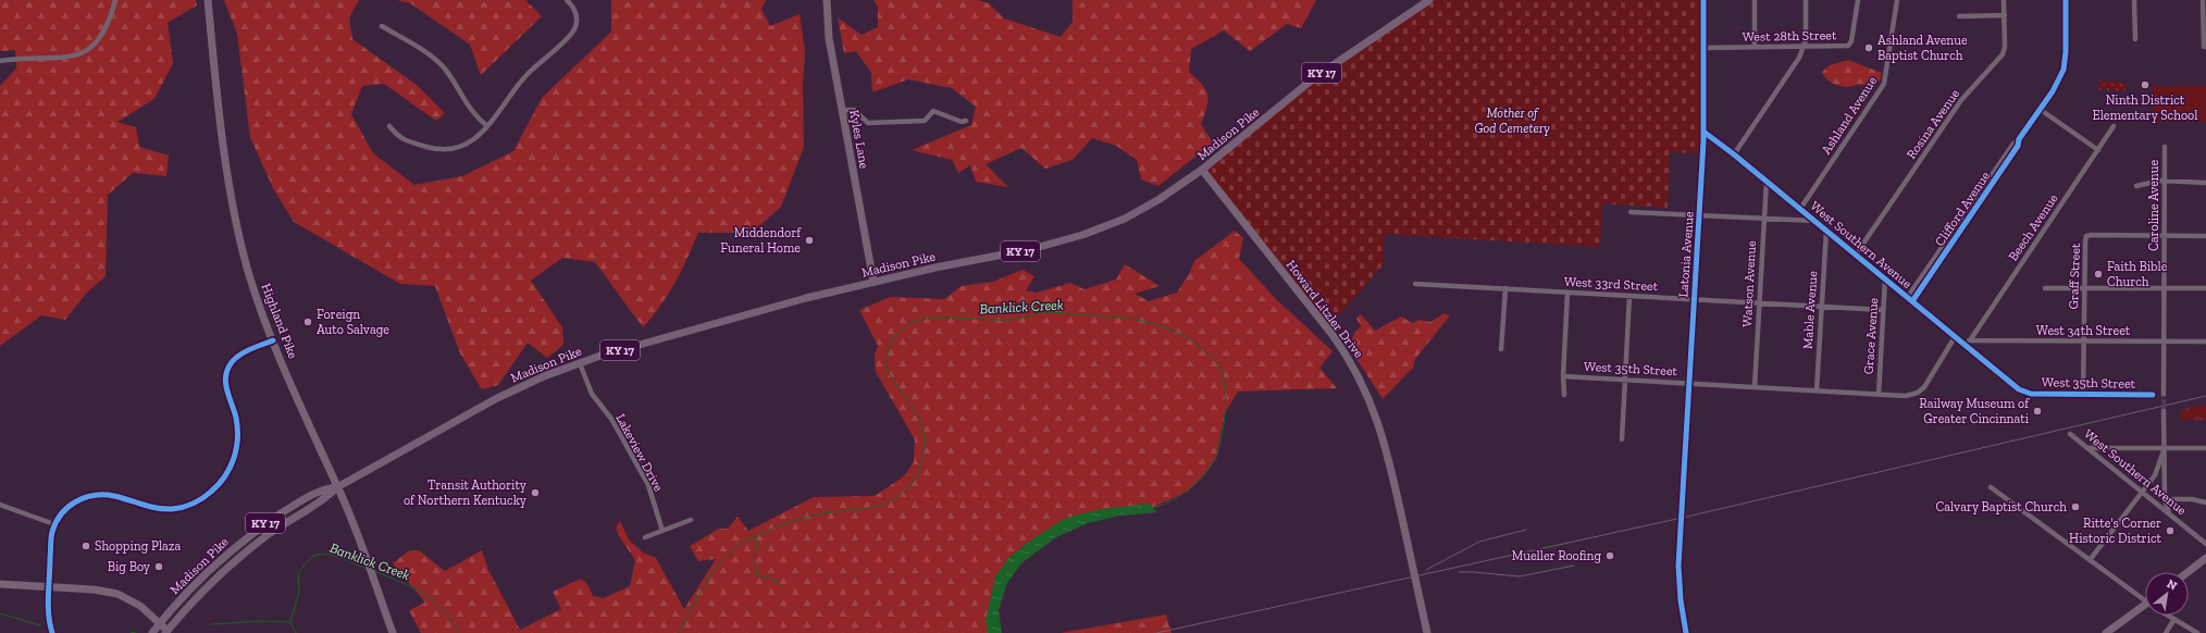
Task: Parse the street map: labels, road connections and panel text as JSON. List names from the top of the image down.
{
  "streets": {
    "main road": [
      "KY 17",
      "Madison Pike",
      "Kyles Lane",
      "Latonia Avenue",
      "Howard Litzler Drive",
      "Highland Pike"
    ],
    "street": [
      "West 28th Street",
      "Ashland Avenue",
      "Rosina Avenue",
      "Caroline Avenue",
      "Clifford Avenue",
      "Beech Avenue",
      "West Southern Avenue",
      "Graff Street",
      "West 33rd Street",
      "Watson Avenue",
      "Mable Avenue",
      "West 34th Street",
      "Grace Avenue",
      "West 35th Street",
      "Lakeview Drive"
    ]
  },
  "crossings": [
    ["West 28th Street", "Latonia Avenue"],
    ["Ashland Avenue", "West Southern Avenue"],
    ["Rosina Avenue", "West Southern Avenue"],
    ["Madison Pike", "Kyles Lane"],
    ["Madison Pike", "Howard Litzler Drive"],
    ["Madison Pike", "Highland Pike"],
    ["Madison Pike", "Lakeview Drive"],
    ["Caroline Avenue", "Graff Street"],
    ["Caroline Avenue", "West 34th Street"],
    ["Clifford Avenue", "West Southern Avenue"],
    ["Beech Avenue", "West 34th Street"],
    ["West Southern Avenue", "Latonia Avenue"],
    ["West Southern Avenue", "Watson Avenue"],
    ["West Southern Avenue", "Mable Avenue"],
    ["West Southern Avenue", "West 34th Street"],
    ["West Southern Avenue", "Grace Avenue"],
    ["West Southern Avenue", "West 35th Street"],
    ["Latonia Avenue", "West 33rd Street"],
    ["Latonia Avenue", "West 35th Street"],
    ["Graff Street", "West 34th Street"],
    ["Graff Street", "West 35th Street"],
    ["West 33rd Street", "Watson Avenue"],
    ["West 33rd Street", "Mable Avenue"],
    ["West 33rd Street", "Grace Avenue"],
    ["Watson Avenue", "West 35th Street"],
    ["Mable Avenue", "West 35th Street"],
    ["West 34th Street", "West 35th Street"],
    ["Grace Avenue", "West 35th Street"]
  ],
  "water": ["Banklick Creek"],
  "parks": ["Mother of God Cemetery"],
  "places": [
    "Ashland Avenue Baptist Church",
    "Ninth District Elementary School",
    "Middendorf Funeral Home",
    "Faith Bible Church",
    "Foreign Auto Salvage",
    "Railway Museum of Greater Cincinnati",
    "Transit Authority of Northern Kentucky",
    "Calvary Baptist Church",
    "Ritte's Corner Historic District",
    "Shopping Plaza",
    "Mueller Roofing",
    "Big Boy"
  ],
  "north": "top right"
}
